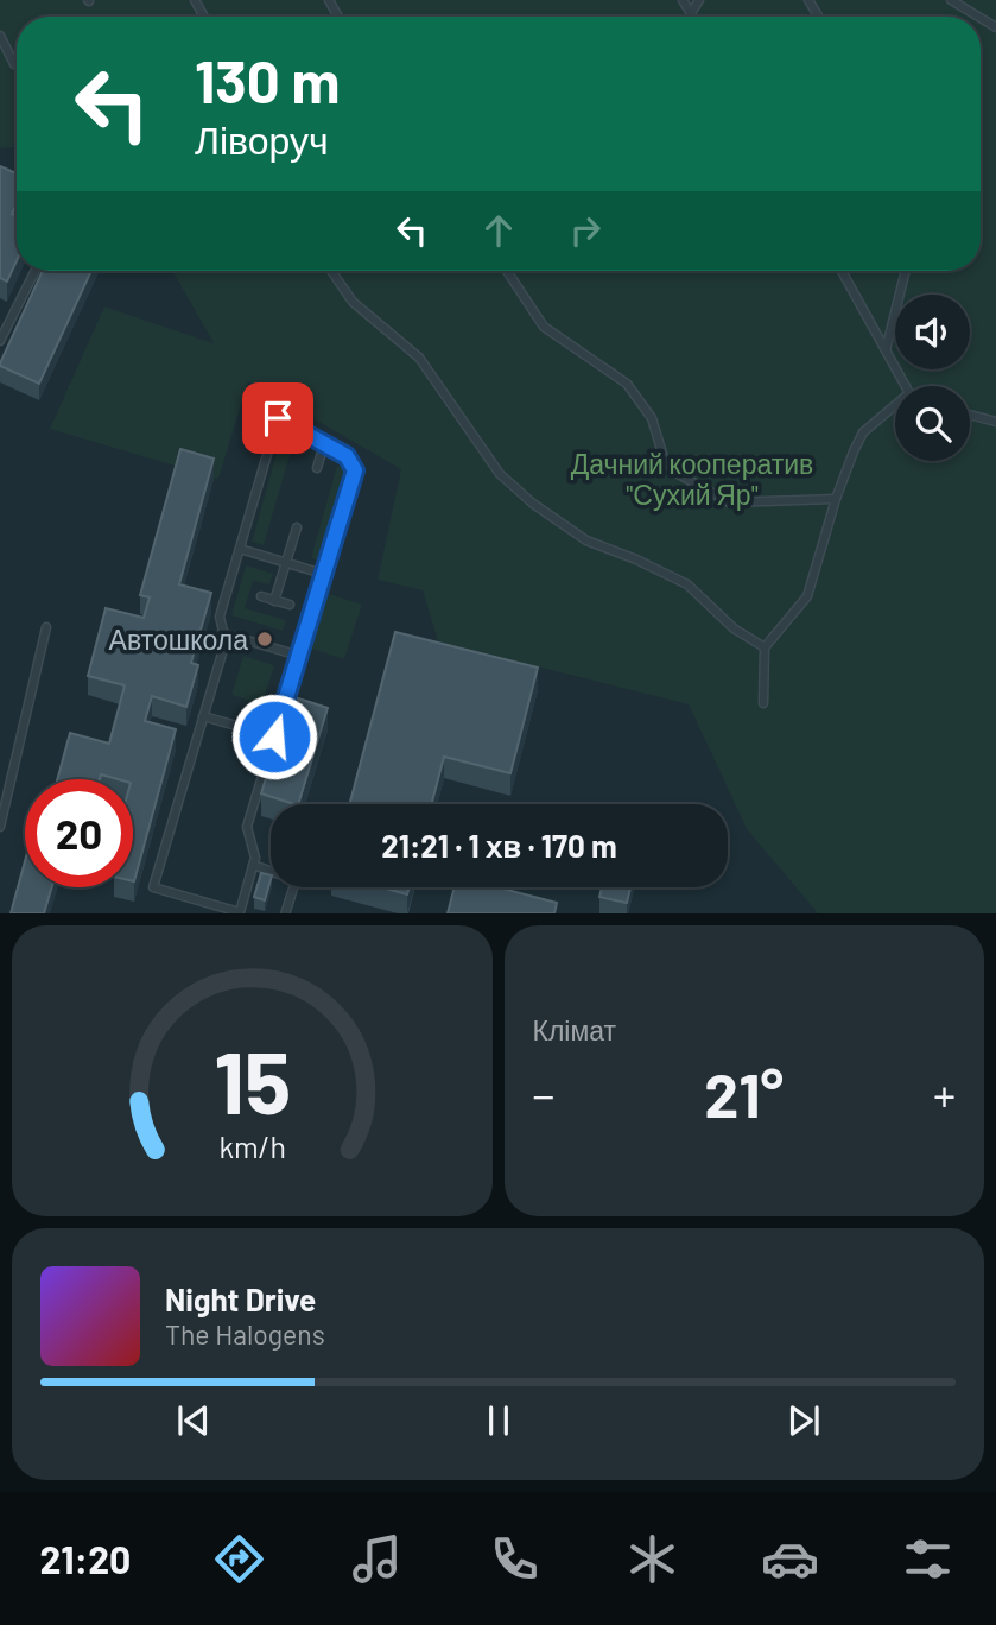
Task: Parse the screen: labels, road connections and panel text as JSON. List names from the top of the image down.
{
  "parks": ["Дачний кооператив \"Сухий Яр\""],
  "places": ["Автошкола"],
  "page": {
    "turn": ["130 m", "Ліворуч"],
    "limit": "20",
    "trip": "21:21 · 1 хв · 170 m",
    "tile": "Клімат",
    "heat": ["−", "21°", "+"],
    "song": ["Night Drive", "The Halogens"],
    "tabs": "21:20",
    "gauge": ["15", "km/h"]
  }
}
